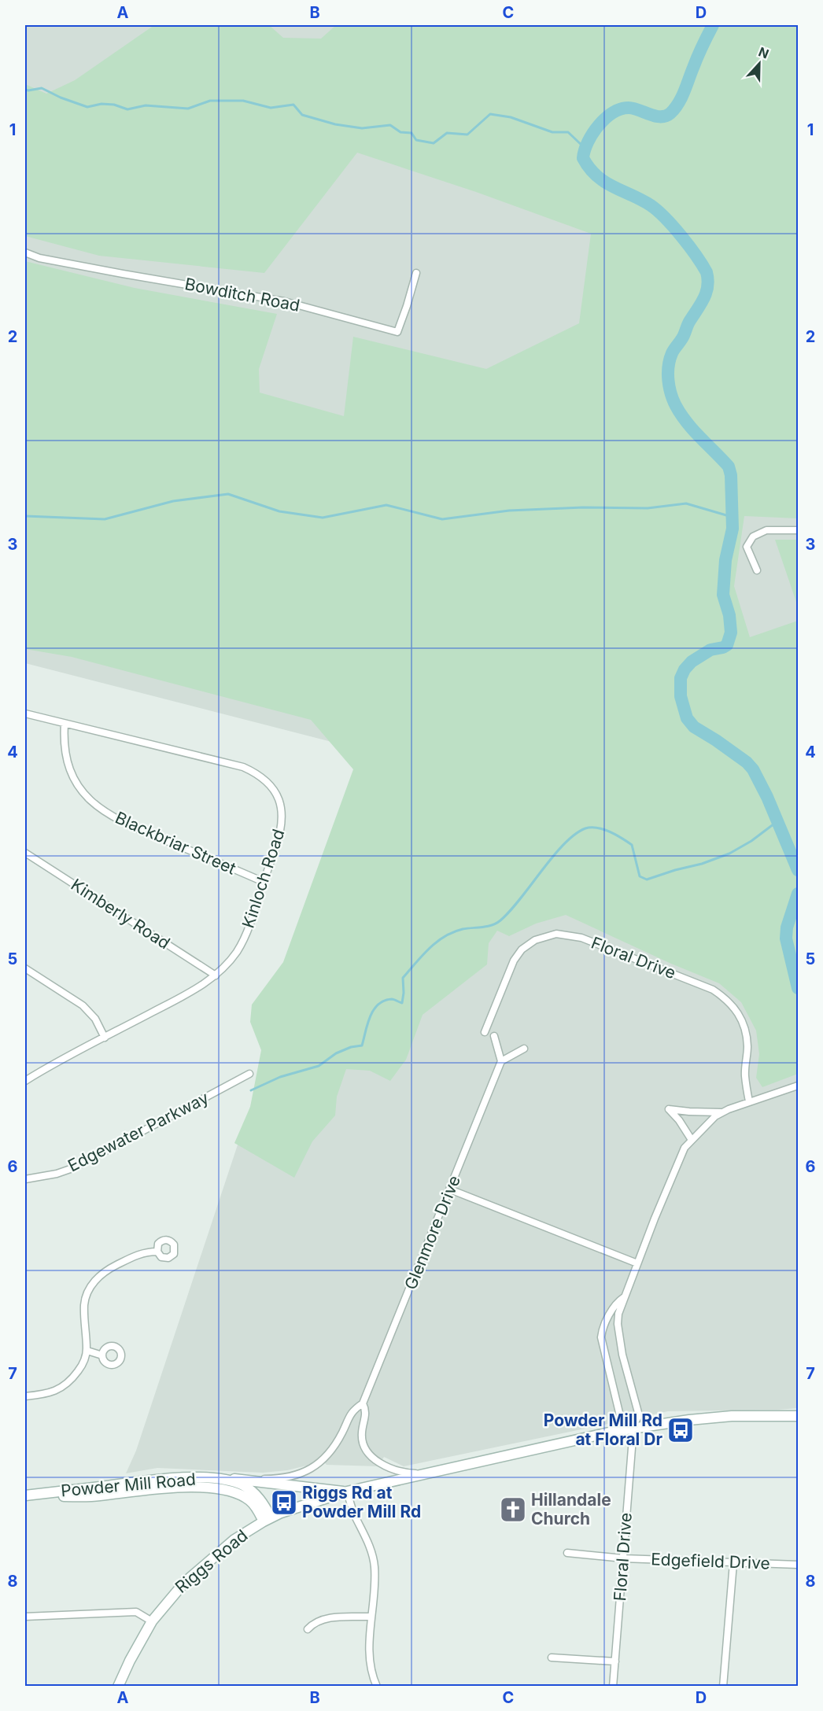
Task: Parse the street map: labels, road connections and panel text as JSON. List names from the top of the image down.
{
  "streets": {
    "main road": ["Powder Mill Road", "Riggs Road"],
    "street": [
      "Bowditch Road",
      "Blackbriar Street",
      "Kinloch Road",
      "Kimberly Road",
      "Floral Drive",
      "Edgewater Parkway",
      "Glenmore Drive",
      "Edgefield Drive"
    ]
  },
  "crossings": [
    ["Blackbriar Street", "Kinloch Road"],
    ["Kinloch Road", "Kimberly Road"],
    ["Floral Drive", "Edgefield Drive"],
    ["Powder Mill Road", "Riggs Road"]
  ],
  "places": {
    "bus stop": ["Powder Mill Rd at Floral Dr", "Riggs Rd at Powder Mill Rd"],
    "church": ["Hillandale Church"]
  },
  "north": "top",
  "grid": {
    "columns": [
      "A",
      "B",
      "C",
      "D"
    ],
    "rows": [
      "1",
      "2",
      "3",
      "4",
      "5",
      "6",
      "7",
      "8"
    ]
  }
}
